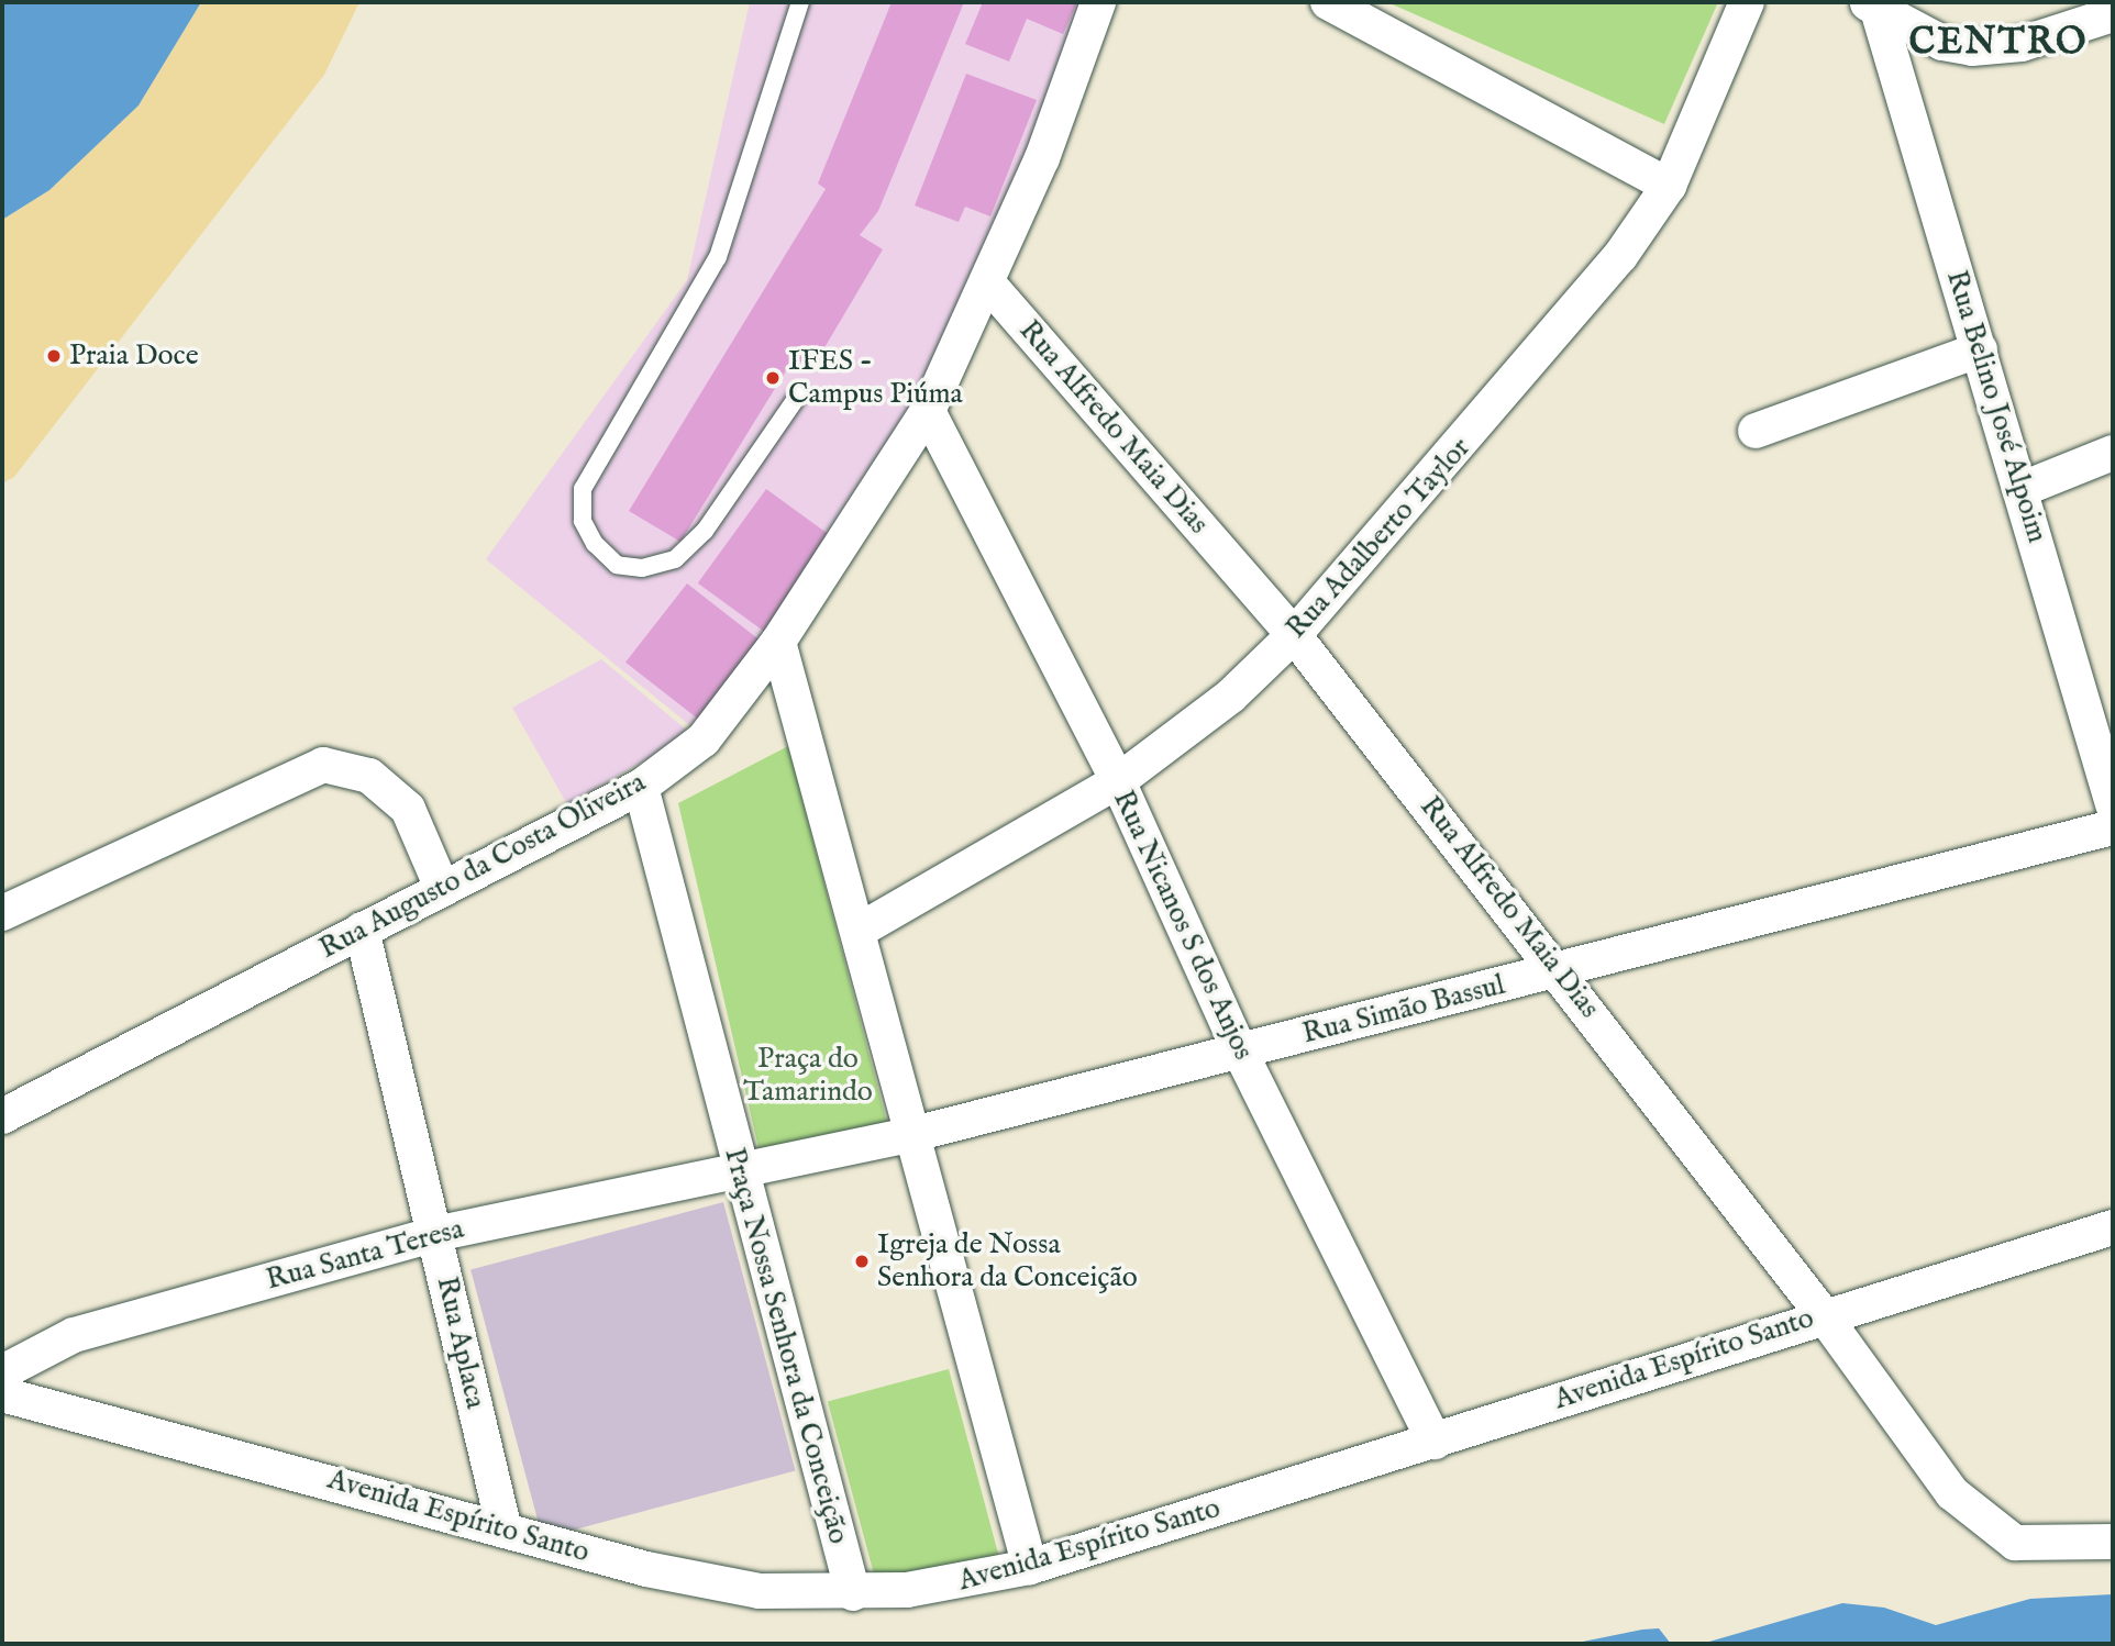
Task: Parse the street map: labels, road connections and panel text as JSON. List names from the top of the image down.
{
  "streets": {
    "street": [
      "Rua Belino José Alpoim",
      "Rua Alfredo Maia Dias",
      "Rua Adalberto Taylor",
      "Rua Augusto da Costa Oliveira",
      "Rua Nicanos S dos Anjos",
      "Rua Simão Bassul",
      "Rua Santa Teresa",
      "Rua Aplaca",
      "Praça Nossa Senhora da Conceição",
      "Avenida Espírito Santo"
    ]
  },
  "crossings": [
    ["Rua Alfredo Maia Dias", "Rua Adalberto Taylor"],
    ["Rua Alfredo Maia Dias", "Rua Augusto da Costa Oliveira"],
    ["Rua Alfredo Maia Dias", "Rua Simão Bassul"],
    ["Rua Alfredo Maia Dias", "Avenida Espírito Santo"],
    ["Rua Adalberto Taylor", "Rua Nicanos S dos Anjos"],
    ["Rua Augusto da Costa Oliveira", "Rua Nicanos S dos Anjos"],
    ["Rua Augusto da Costa Oliveira", "Rua Aplaca"],
    ["Rua Augusto da Costa Oliveira", "Praça Nossa Senhora da Conceição"],
    ["Rua Nicanos S dos Anjos", "Rua Simão Bassul"],
    ["Rua Nicanos S dos Anjos", "Avenida Espírito Santo"],
    ["Rua Simão Bassul", "Rua Santa Teresa"],
    ["Rua Simão Bassul", "Praça Nossa Senhora da Conceição"],
    ["Rua Santa Teresa", "Rua Aplaca"],
    ["Rua Santa Teresa", "Praça Nossa Senhora da Conceição"],
    ["Rua Aplaca", "Avenida Espírito Santo"],
    ["Praça Nossa Senhora da Conceição", "Avenida Espírito Santo"]
  ],
  "districts": ["CENTRO"],
  "parks": ["Praça do Tamarindo"],
  "places": ["Praia Doce", "IFES - Campus Piúma", "Igreja de Nossa Senhora da Conceição"]
}
